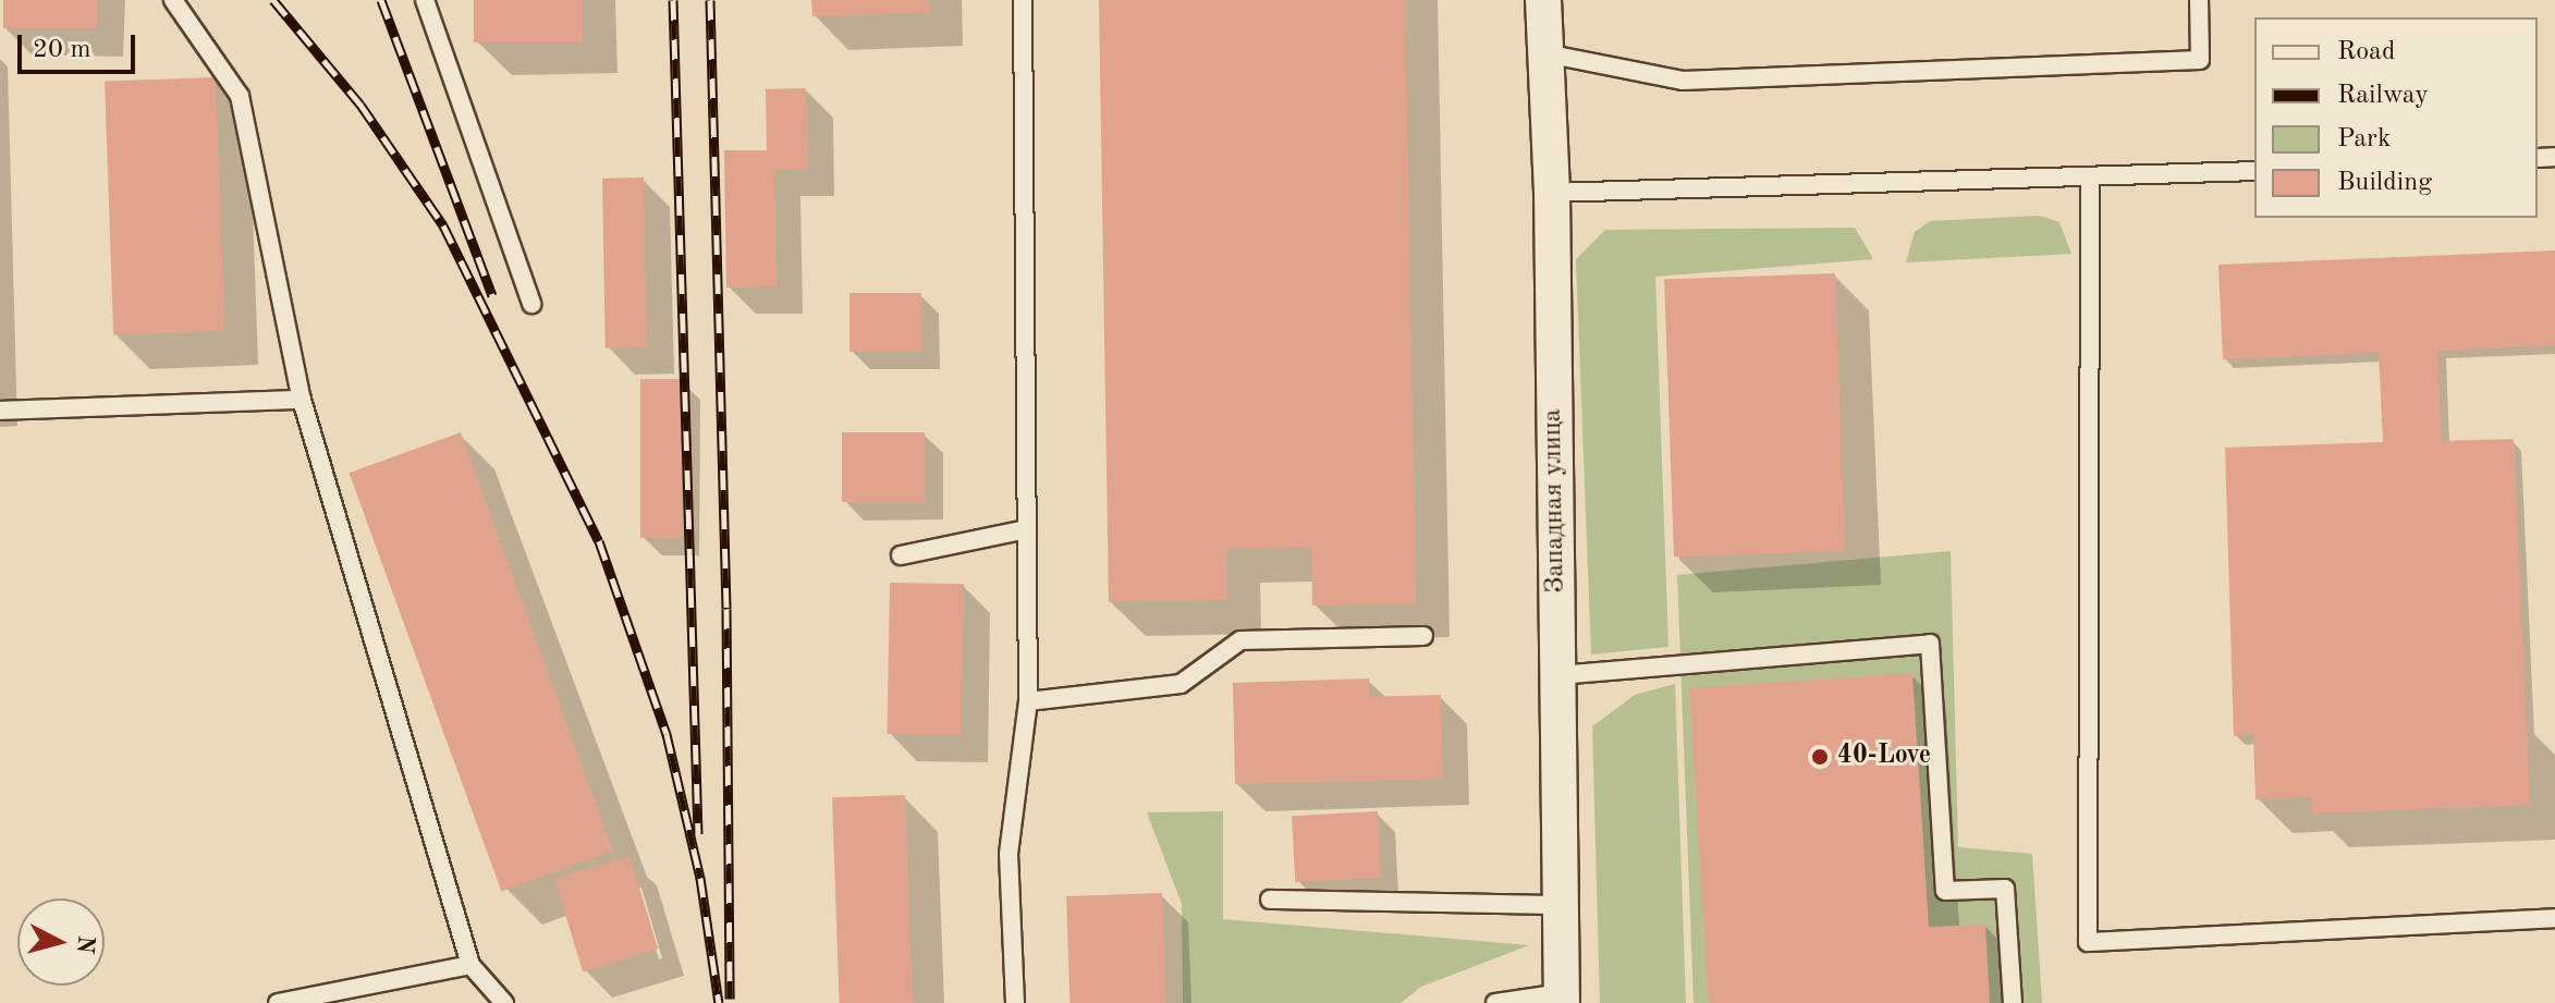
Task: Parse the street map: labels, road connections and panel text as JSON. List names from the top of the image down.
{
  "streets": {
    "street": ["Западная улица"]
  },
  "places": ["40-Love"],
  "legend": [
    "Road",
    "Railway",
    "Park",
    "Building"
  ],
  "scale_bar": "20 m",
  "north": "right"
}
